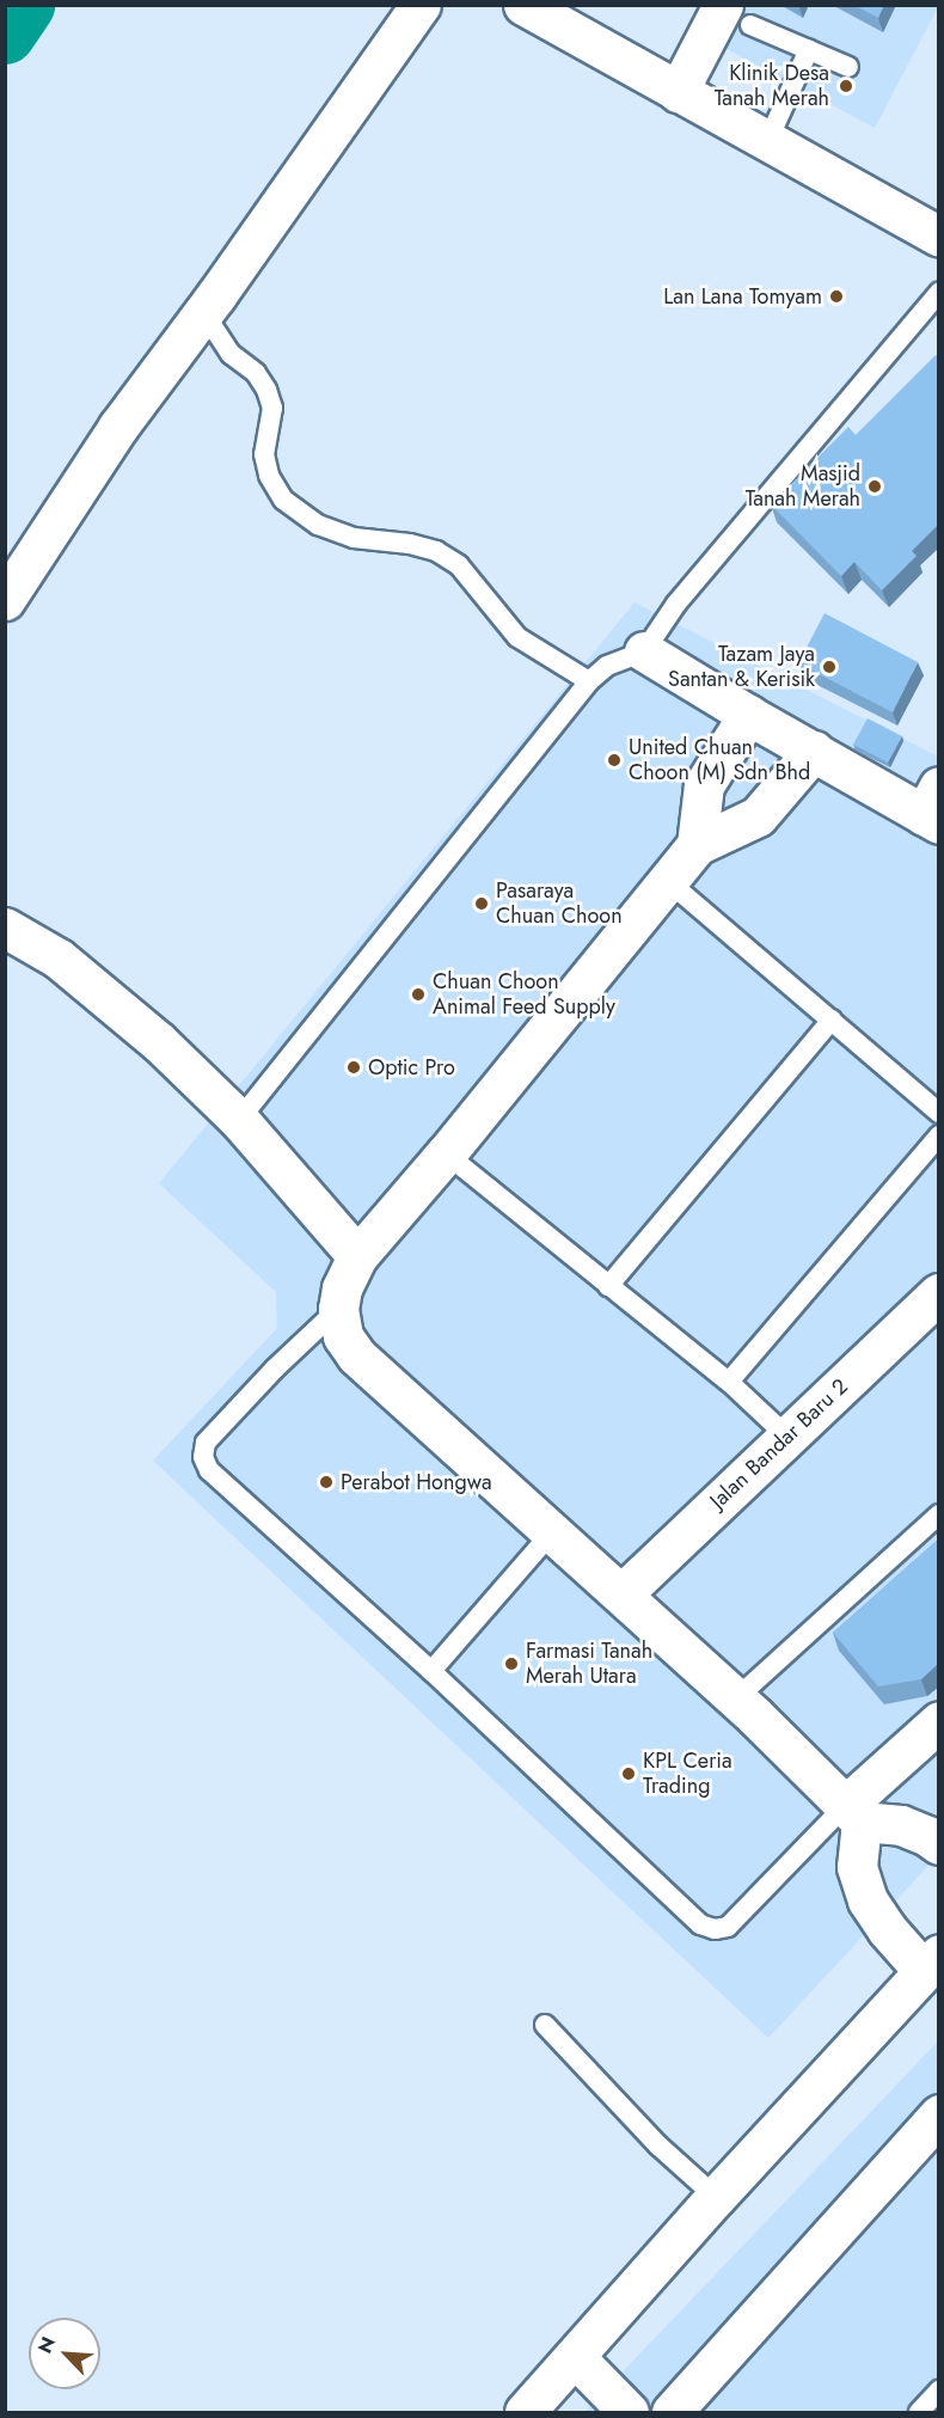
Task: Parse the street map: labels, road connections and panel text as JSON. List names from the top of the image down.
{
  "streets": {
    "street": ["Jalan Bandar Baru 2"]
  },
  "places": [
    "Klinik Desa Tanah Merah",
    "Lan Lana Tomyam",
    "Masjid Tanah Merah",
    "Tazam Jaya Santan & Kerisik",
    "United Chuan Choon (M) Sdn Bhd",
    "Pasaraya Chuan Choon",
    "Chuan Choon Animal Feed Supply",
    "Optic Pro",
    "Perabot Hongwa",
    "Farmasi Tanah Merah Utara",
    "KPL Ceria Trading"
  ],
  "north": "top left"
}
